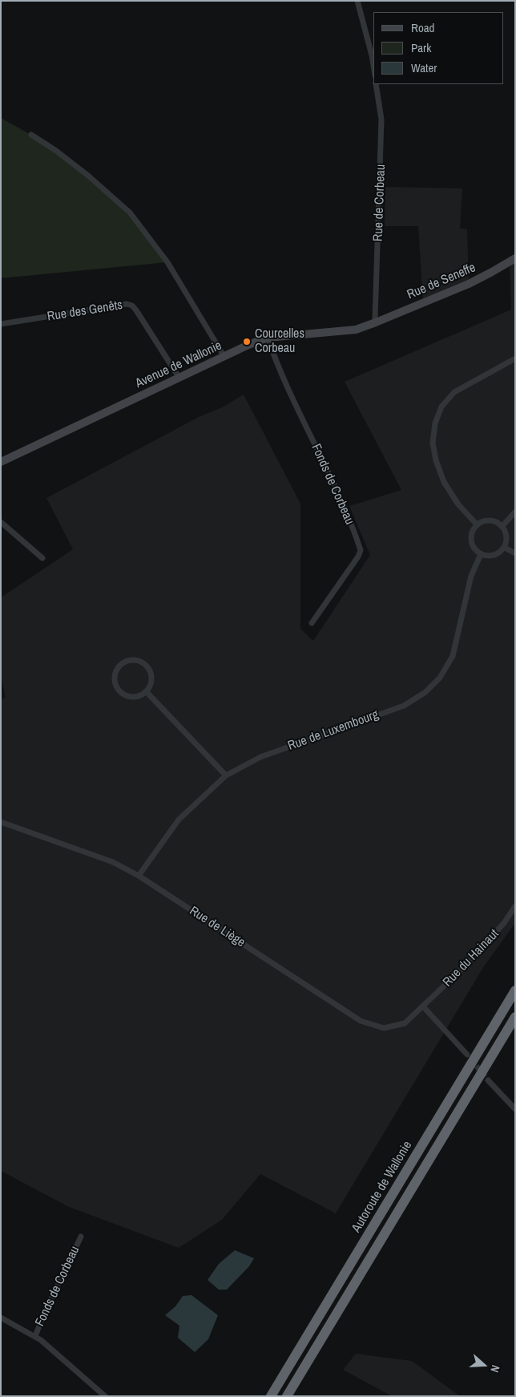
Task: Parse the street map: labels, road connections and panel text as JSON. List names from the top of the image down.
{
  "streets": {
    "highway": ["Autoroute de Wallonie"],
    "street": [
      "Rue de Corbeau",
      "Rue de Seneffe",
      "Rue des Genêts",
      "Avenue de Wallonie",
      "Fonds de Corbeau",
      "Rue de Luxembourg",
      "Rue de Liège",
      "Rue du Hainaut"
    ]
  },
  "crossings": [
    ["Rue de Corbeau", "Rue de Seneffe"],
    ["Rue de Corbeau", "Avenue de Wallonie"],
    ["Rue de Seneffe", "Avenue de Wallonie"],
    ["Rue des Genêts", "Avenue de Wallonie"],
    ["Avenue de Wallonie", "Fonds de Corbeau"],
    ["Rue de Luxembourg", "Rue de Liège"],
    ["Rue de Liège", "Rue du Hainaut"]
  ],
  "places": ["Courcelles Corbeau"],
  "legend": ["Road", "Park", "Water"],
  "north": "right"
}
